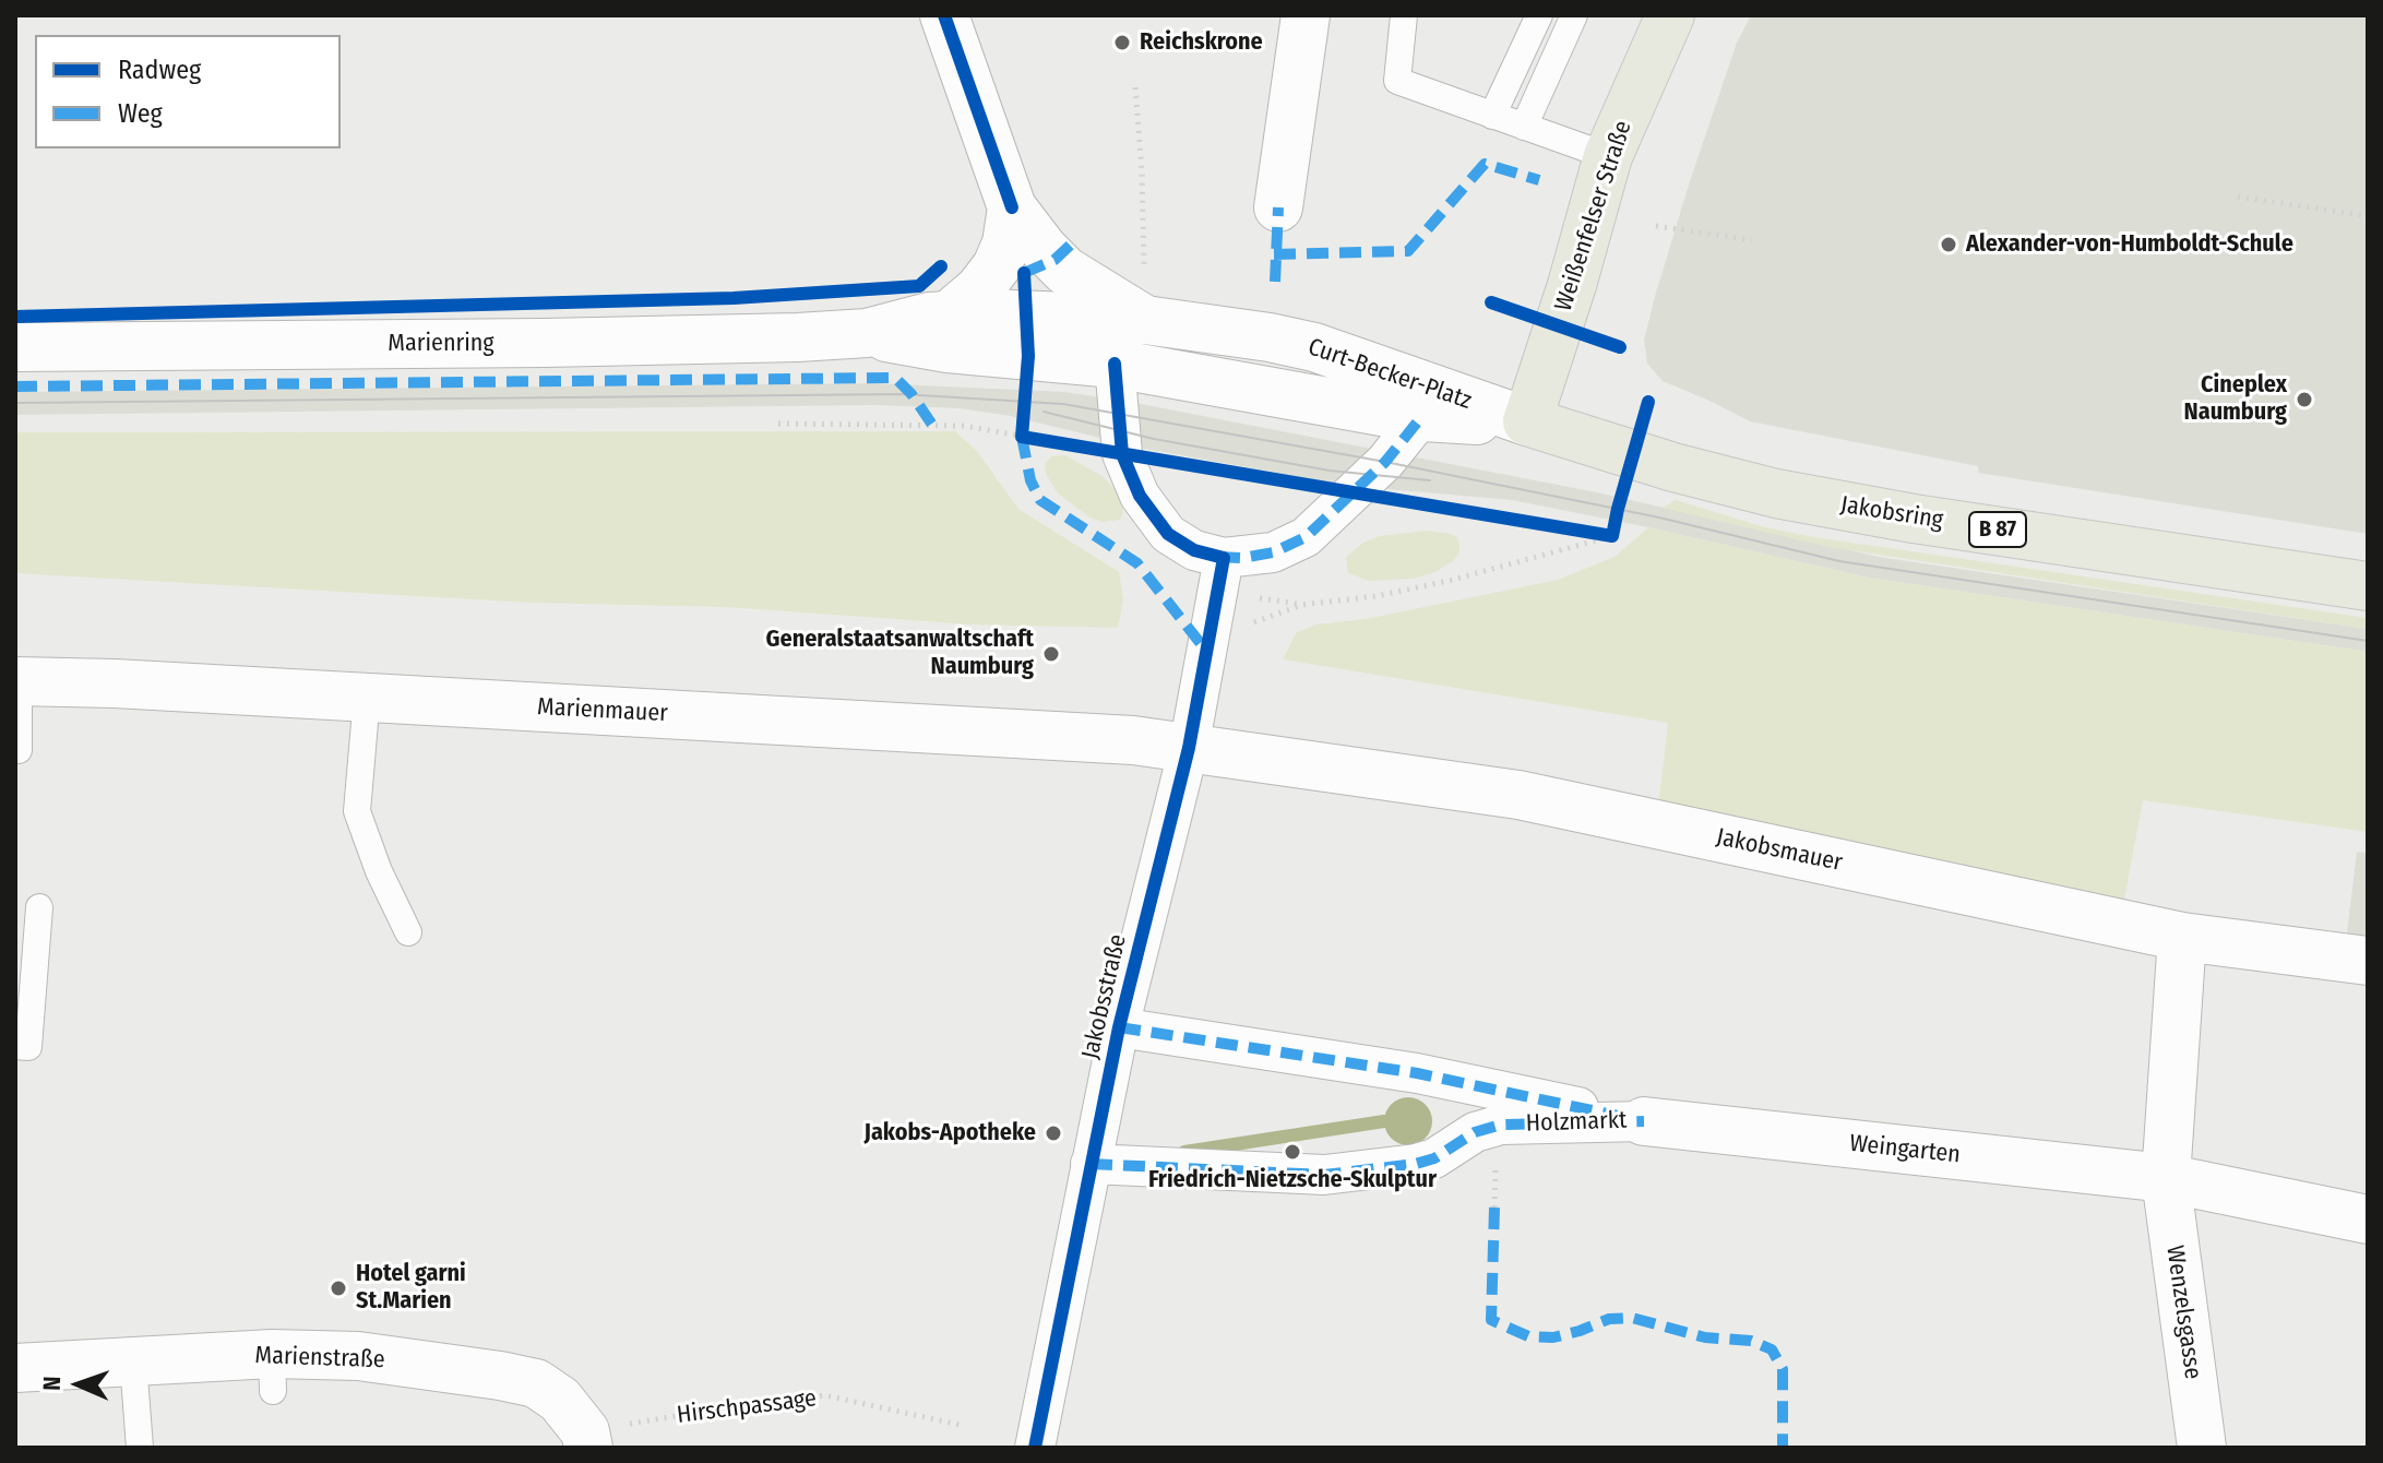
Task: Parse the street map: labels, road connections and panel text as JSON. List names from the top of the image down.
{
  "streets": {
    "main road": ["Weißenfelser Straße", "Jakobsring", "B 87"],
    "street": [
      "Marienring",
      "Curt-Becker-Platz",
      "Marienmauer",
      "Jakobsmauer",
      "Jakobsstraße",
      "Holzmarkt",
      "Weingarten",
      "Wenzelsgasse",
      "Marienstraße"
    ],
    "path": ["Hirschpassage"]
  },
  "crossings": [
    ["Weißenfelser Straße", "Curt-Becker-Platz"],
    ["Weißenfelser Straße", "Jakobsring"],
    ["Marienring", "Curt-Becker-Platz"],
    ["Curt-Becker-Platz", "Jakobsring"],
    ["Curt-Becker-Platz", "Jakobsstraße"],
    ["Marienmauer", "Jakobsmauer"],
    ["Marienmauer", "Jakobsstraße"],
    ["Jakobsmauer", "Jakobsstraße"],
    ["Jakobsstraße", "Holzmarkt"],
    ["Holzmarkt", "Weingarten"],
    ["Weingarten", "Wenzelsgasse"],
    ["Marienstraße", "Hirschpassage"]
  ],
  "places": [
    "Reichskrone",
    "Alexander-von-Humboldt-Schule",
    "Cineplex Naumburg",
    "Generalstaatsanwaltschaft Naumburg",
    "Jakobs-Apotheke",
    "Friedrich-Nietzsche-Skulptur",
    "Hotel garni St.Marien"
  ],
  "legend": ["Radweg", "Weg"],
  "north": "left"
}
